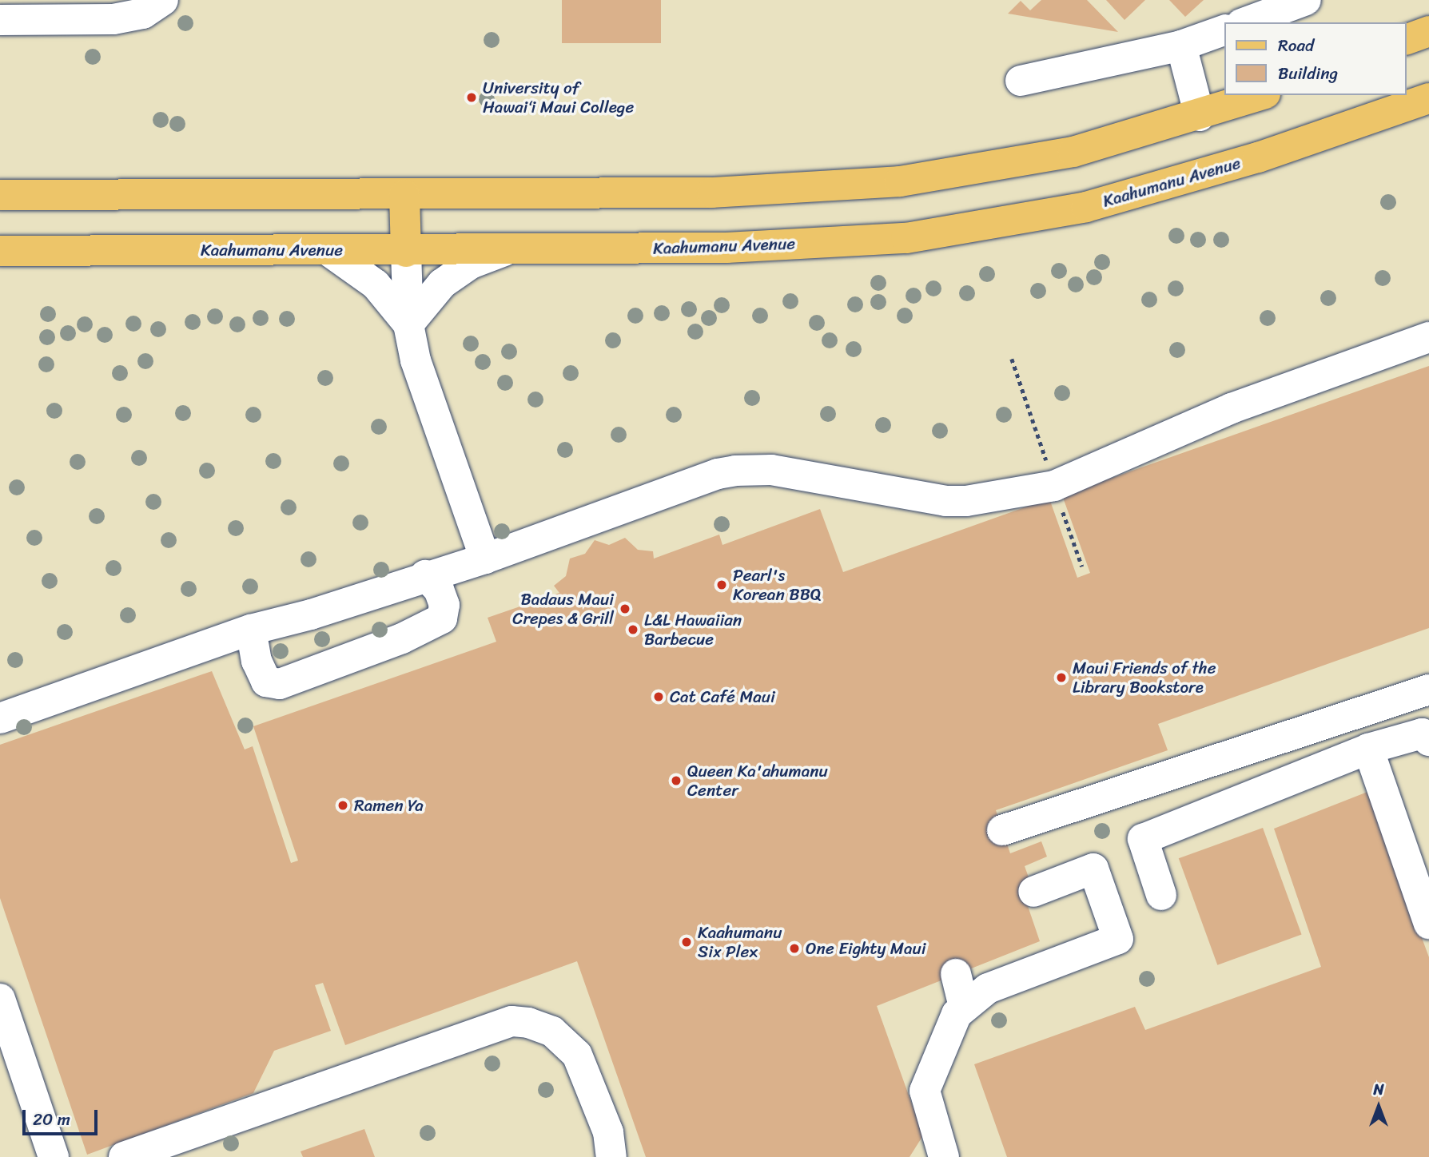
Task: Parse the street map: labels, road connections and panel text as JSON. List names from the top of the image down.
{
  "streets": {
    "main road": ["Kaahumanu Avenue"]
  },
  "places": [
    "University of Hawai‘i Maui College",
    "Pearl's Korean BBQ",
    "Badaus Maui Crepes & Grill",
    "L&L Hawaiian Barbecue",
    "Maui Friends of the Library Bookstore",
    "Cat Café Maui",
    "Queen Ka'ahumanu Center",
    "Ramen Ya",
    "Kaahumanu Six Plex",
    "One Eighty Maui"
  ],
  "legend": ["Road", "Building"],
  "scale_bar": "20 m",
  "north": "top"
}
